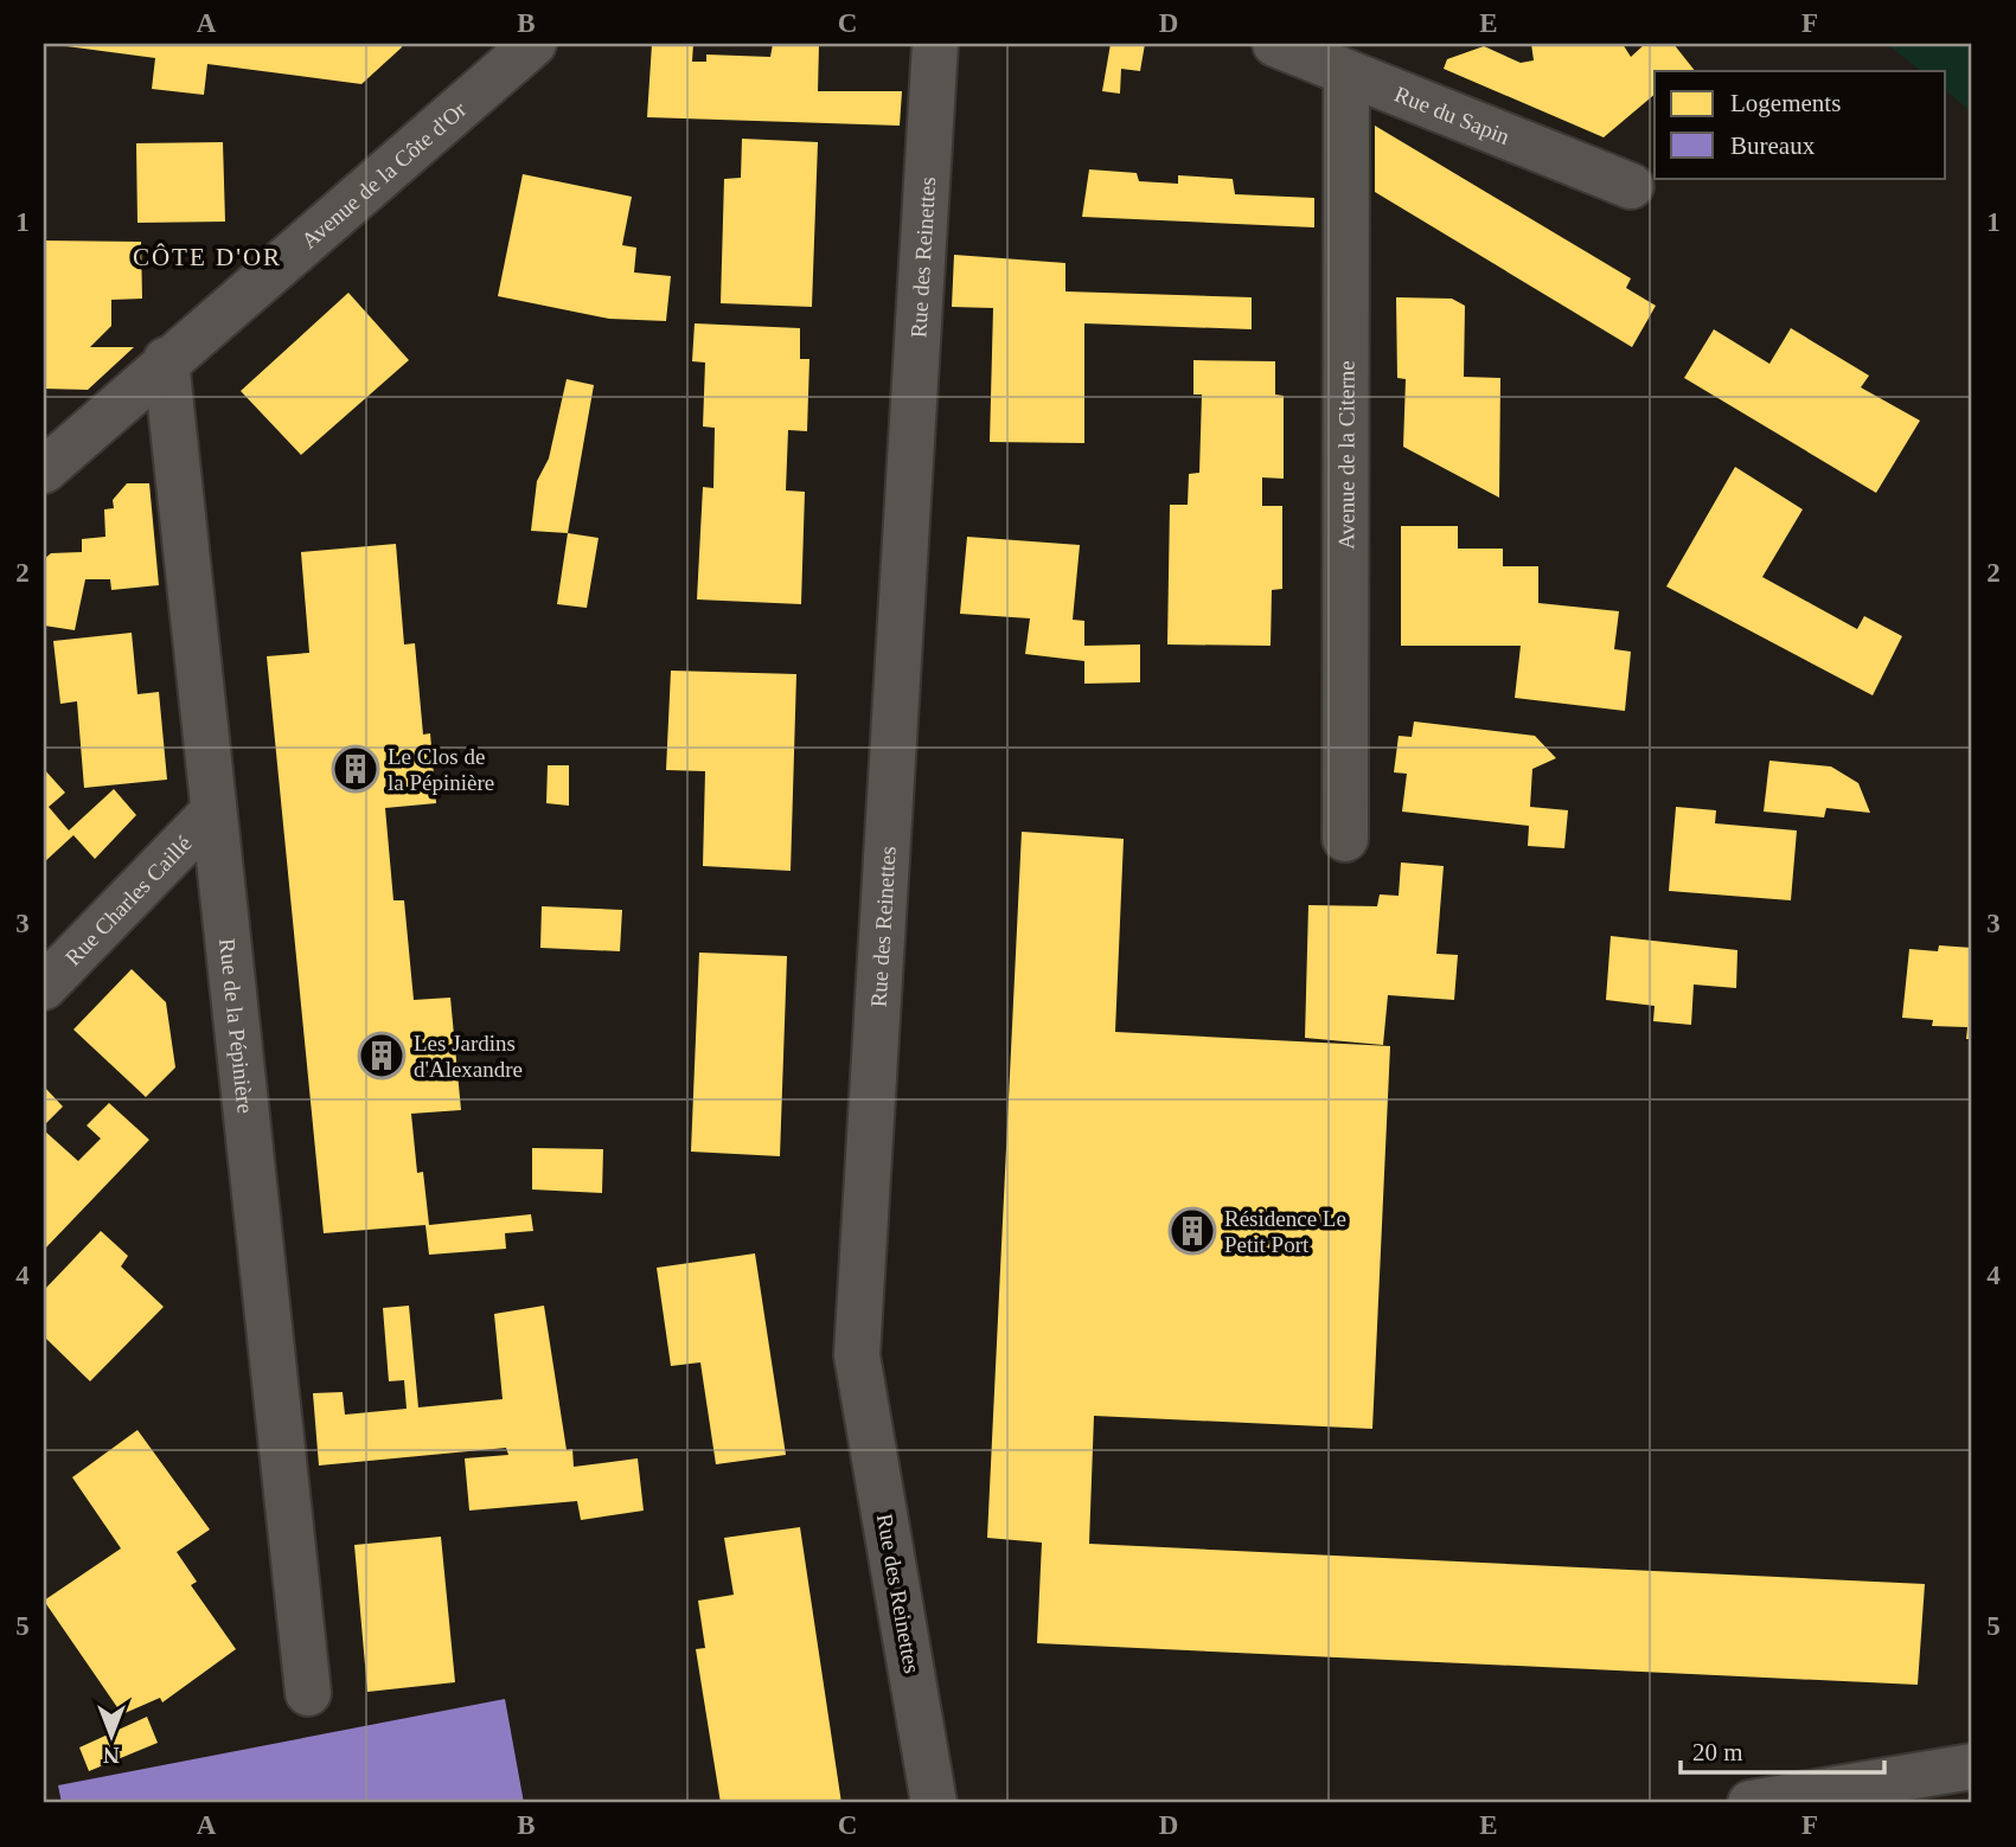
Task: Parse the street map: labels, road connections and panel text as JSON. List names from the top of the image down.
{
  "streets": {
    "street": [
      "Rue du Sapin",
      "Avenue de la Côte d'Or",
      "Rue des Reinettes",
      "Avenue de la Citerne",
      "Rue Charles Caillé",
      "Rue de la Pépinière"
    ]
  },
  "crossings": [
    ["Rue du Sapin", "Avenue de la Citerne"],
    ["Avenue de la Côte d'Or", "Rue de la Pépinière"],
    ["Rue Charles Caillé", "Rue de la Pépinière"]
  ],
  "districts": ["CÔTE D'OR"],
  "places": {
    "building": ["Le Clos de la Pépinière", "Les Jardins d'Alexandre", "Résidence Le Petit Port"]
  },
  "legend": ["Logements", "Bureaux"],
  "scale_bar": "20 m",
  "north": "bottom",
  "grid": {
    "columns": [
      "A",
      "B",
      "C",
      "D",
      "E",
      "F"
    ],
    "rows": [
      "1",
      "2",
      "3",
      "4",
      "5"
    ]
  }
}
